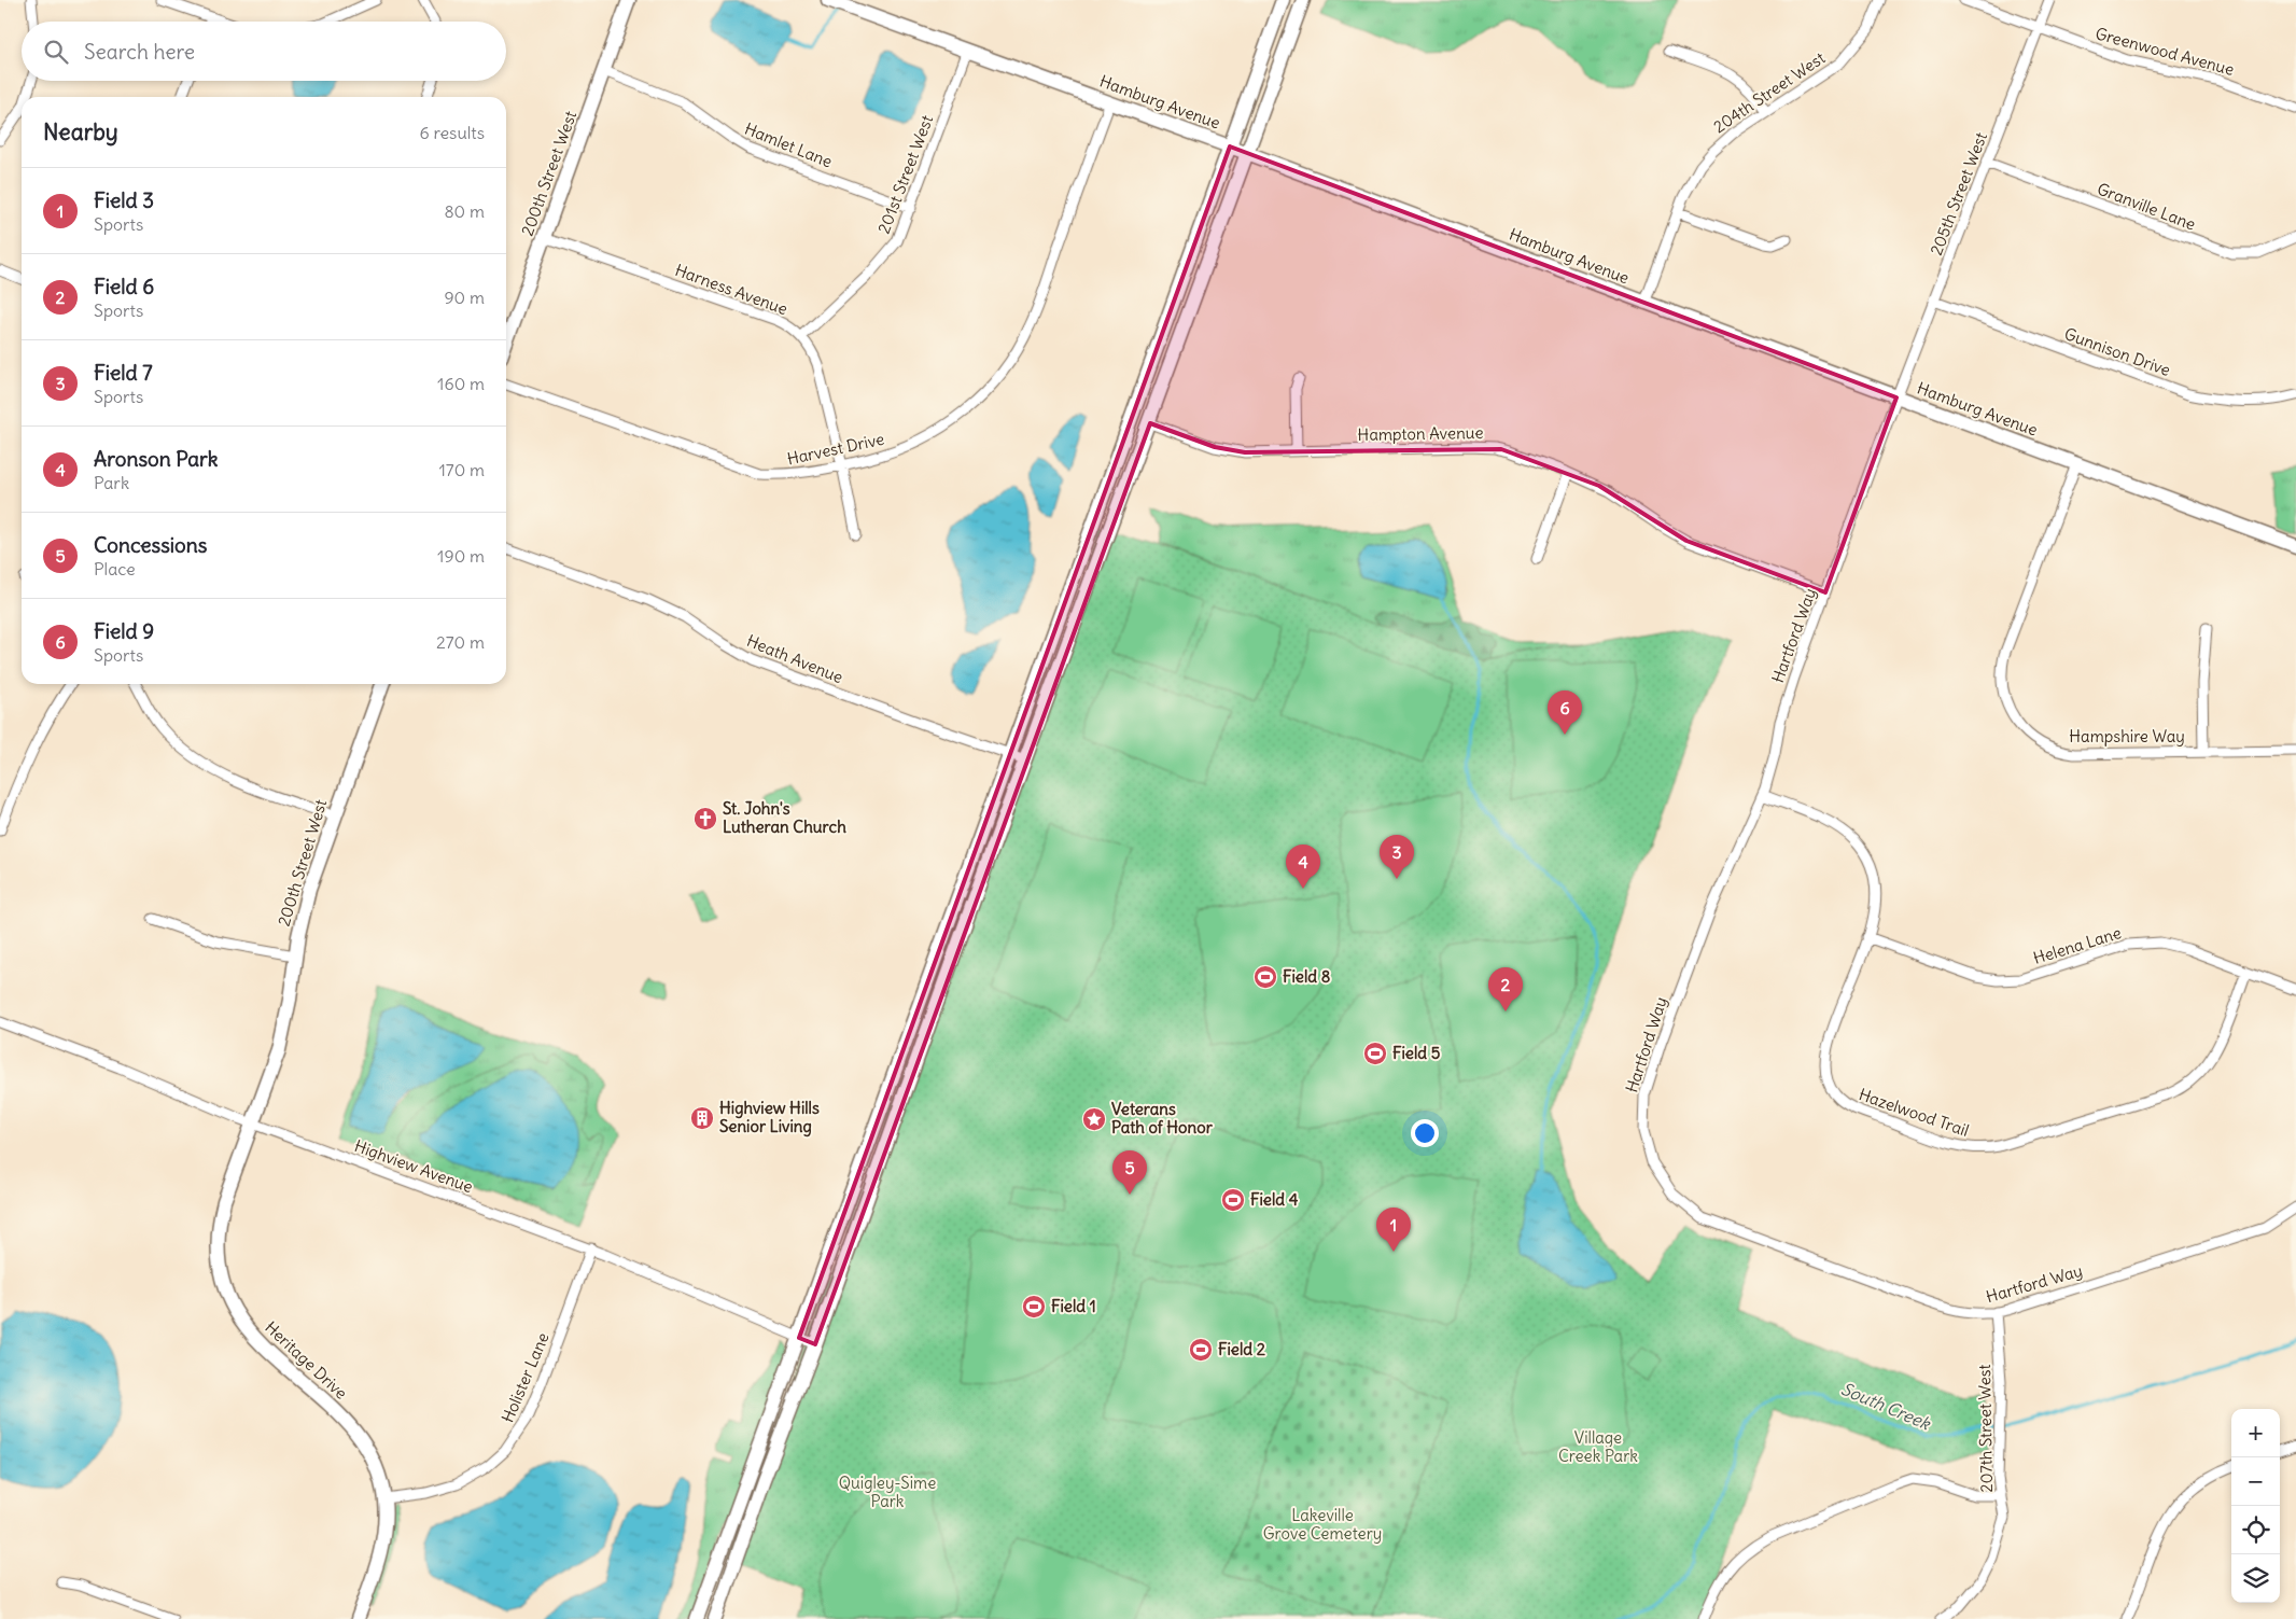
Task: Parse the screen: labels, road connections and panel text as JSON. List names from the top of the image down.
{
  "streets": {
    "main road": ["Hamburg Avenue", "200th Street West", "Heritage Drive"],
    "street": [
      "Greenwood Avenue",
      "204th Street West",
      "Hamlet Lane",
      "201st Street West",
      "205th Street West",
      "Granville Lane",
      "Harness Avenue",
      "Gunnison Drive",
      "Hampton Avenue",
      "Harvest Drive",
      "Hartford Way",
      "Heath Avenue",
      "Hampshire Way",
      "Helena Lane",
      "Hazelwood Trail",
      "Highview Avenue",
      "Holister Lane",
      "207th Street West"
    ]
  },
  "crossings": [
    ["Greenwood Avenue", "205th Street West"],
    ["204th Street West", "Hamburg Avenue"],
    ["Hamburg Avenue", "201st Street West"],
    ["Hamburg Avenue", "205th Street West"],
    ["Hamburg Avenue", "Harvest Drive"],
    ["Hamburg Avenue", "Hartford Way"],
    ["Hamburg Avenue", "Hampshire Way"],
    ["Hamlet Lane", "200th Street West"],
    ["Hamlet Lane", "201st Street West"],
    ["200th Street West", "Harness Avenue"],
    ["200th Street West", "Highview Avenue"],
    ["200th Street West", "Heritage Drive"],
    ["201st Street West", "Harness Avenue"],
    ["205th Street West", "Granville Lane"],
    ["205th Street West", "Gunnison Drive"],
    ["205th Street West", "Hartford Way"],
    ["Harness Avenue", "Harvest Drive"],
    ["Hampton Avenue", "Hartford Way"],
    ["Hartford Way", "Hazelwood Trail"],
    ["Hartford Way", "207th Street West"],
    ["Helena Lane", "Hazelwood Trail"],
    ["Highview Avenue", "Heritage Drive"],
    ["Highview Avenue", "Holister Lane"],
    ["Heritage Drive", "Holister Lane"]
  ],
  "water": ["South Creek"],
  "parks": ["Village Creek Park", "Quigley-Sime Park", "Lakeville Grove Cemetery"],
  "places": {
    "church": ["St. John's Lutheran Church"],
    "sports": [
      "Field 8",
      "Field 5",
      "Field 4",
      "Field 1",
      "Field 2"
    ],
    "building": ["Highview Hills Senior Living"],
    "place": ["Veterans Path of Honor"]
  },
  "page": {
    "search": "Search here",
    "heading": ["Nearby", "6 results"],
    "list": [
      {
        "mark": "1",
        "name": "Field 3",
        "note": "Sports",
        "value": "80 m"
      },
      {
        "mark": "2",
        "name": "Field 6",
        "note": "Sports",
        "value": "90 m"
      },
      {
        "mark": "3",
        "name": "Field 7",
        "note": "Sports",
        "value": "160 m"
      },
      {
        "mark": "4",
        "name": "Aronson Park",
        "note": "Park",
        "value": "170 m"
      },
      {
        "mark": "5",
        "name": "Concessions",
        "note": "Place",
        "value": "190 m"
      },
      {
        "mark": "6",
        "name": "Field 9",
        "note": "Sports",
        "value": "270 m"
      }
    ],
    "pins": [
      "6",
      "3",
      "4",
      "2",
      "5",
      "1"
    ],
    "map_buttons": ["+", "−"]
  }
}
